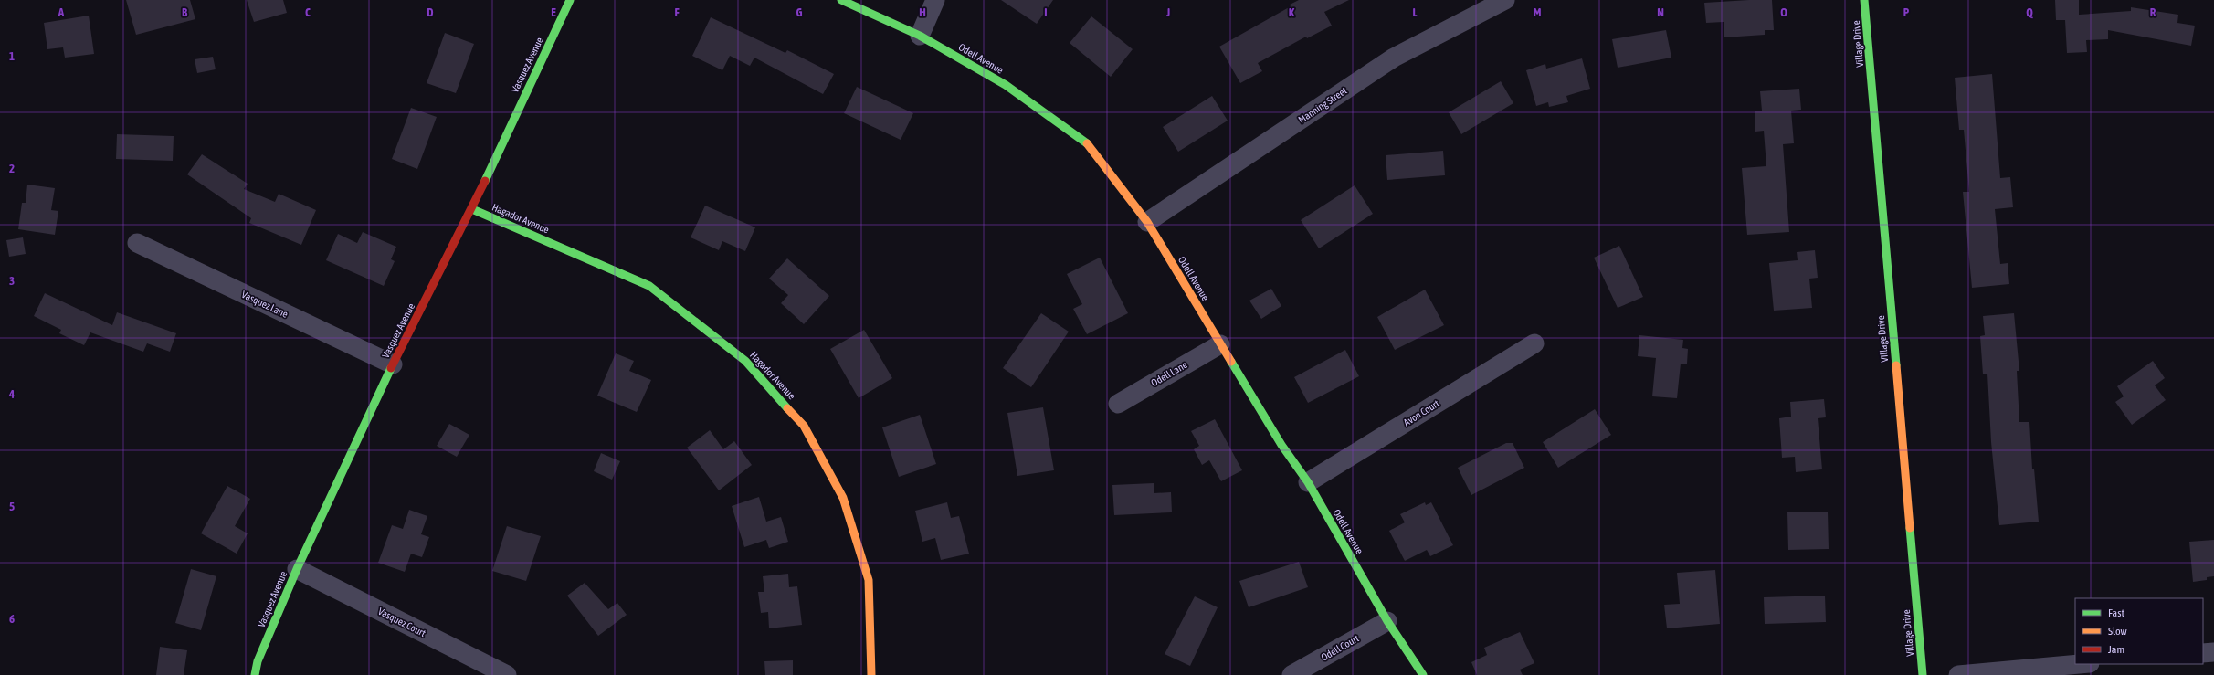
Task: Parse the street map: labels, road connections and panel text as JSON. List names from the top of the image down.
{
  "streets": {
    "street": [
      "Village Drive",
      "Odell Avenue",
      "Vasquez Avenue",
      "Manning Street",
      "Hagador Avenue",
      "Vasquez Lane",
      "Odell Lane",
      "Avon Court",
      "Vasquez Court",
      "Odell Court"
    ]
  },
  "crossings": [
    ["Odell Avenue", "Manning Street"],
    ["Odell Avenue", "Odell Lane"],
    ["Odell Avenue", "Avon Court"],
    ["Odell Avenue", "Odell Court"],
    ["Vasquez Avenue", "Hagador Avenue"],
    ["Vasquez Avenue", "Vasquez Lane"],
    ["Vasquez Avenue", "Vasquez Court"]
  ],
  "legend": ["Fast", "Slow", "Jam"],
  "grid": {
    "columns": [
      "A",
      "B",
      "C",
      "D",
      "E",
      "F",
      "G",
      "H",
      "I",
      "J",
      "K",
      "L",
      "M",
      "N",
      "O",
      "P",
      "Q",
      "R"
    ],
    "rows": [
      "1",
      "2",
      "3",
      "4",
      "5",
      "6"
    ]
  }
}
